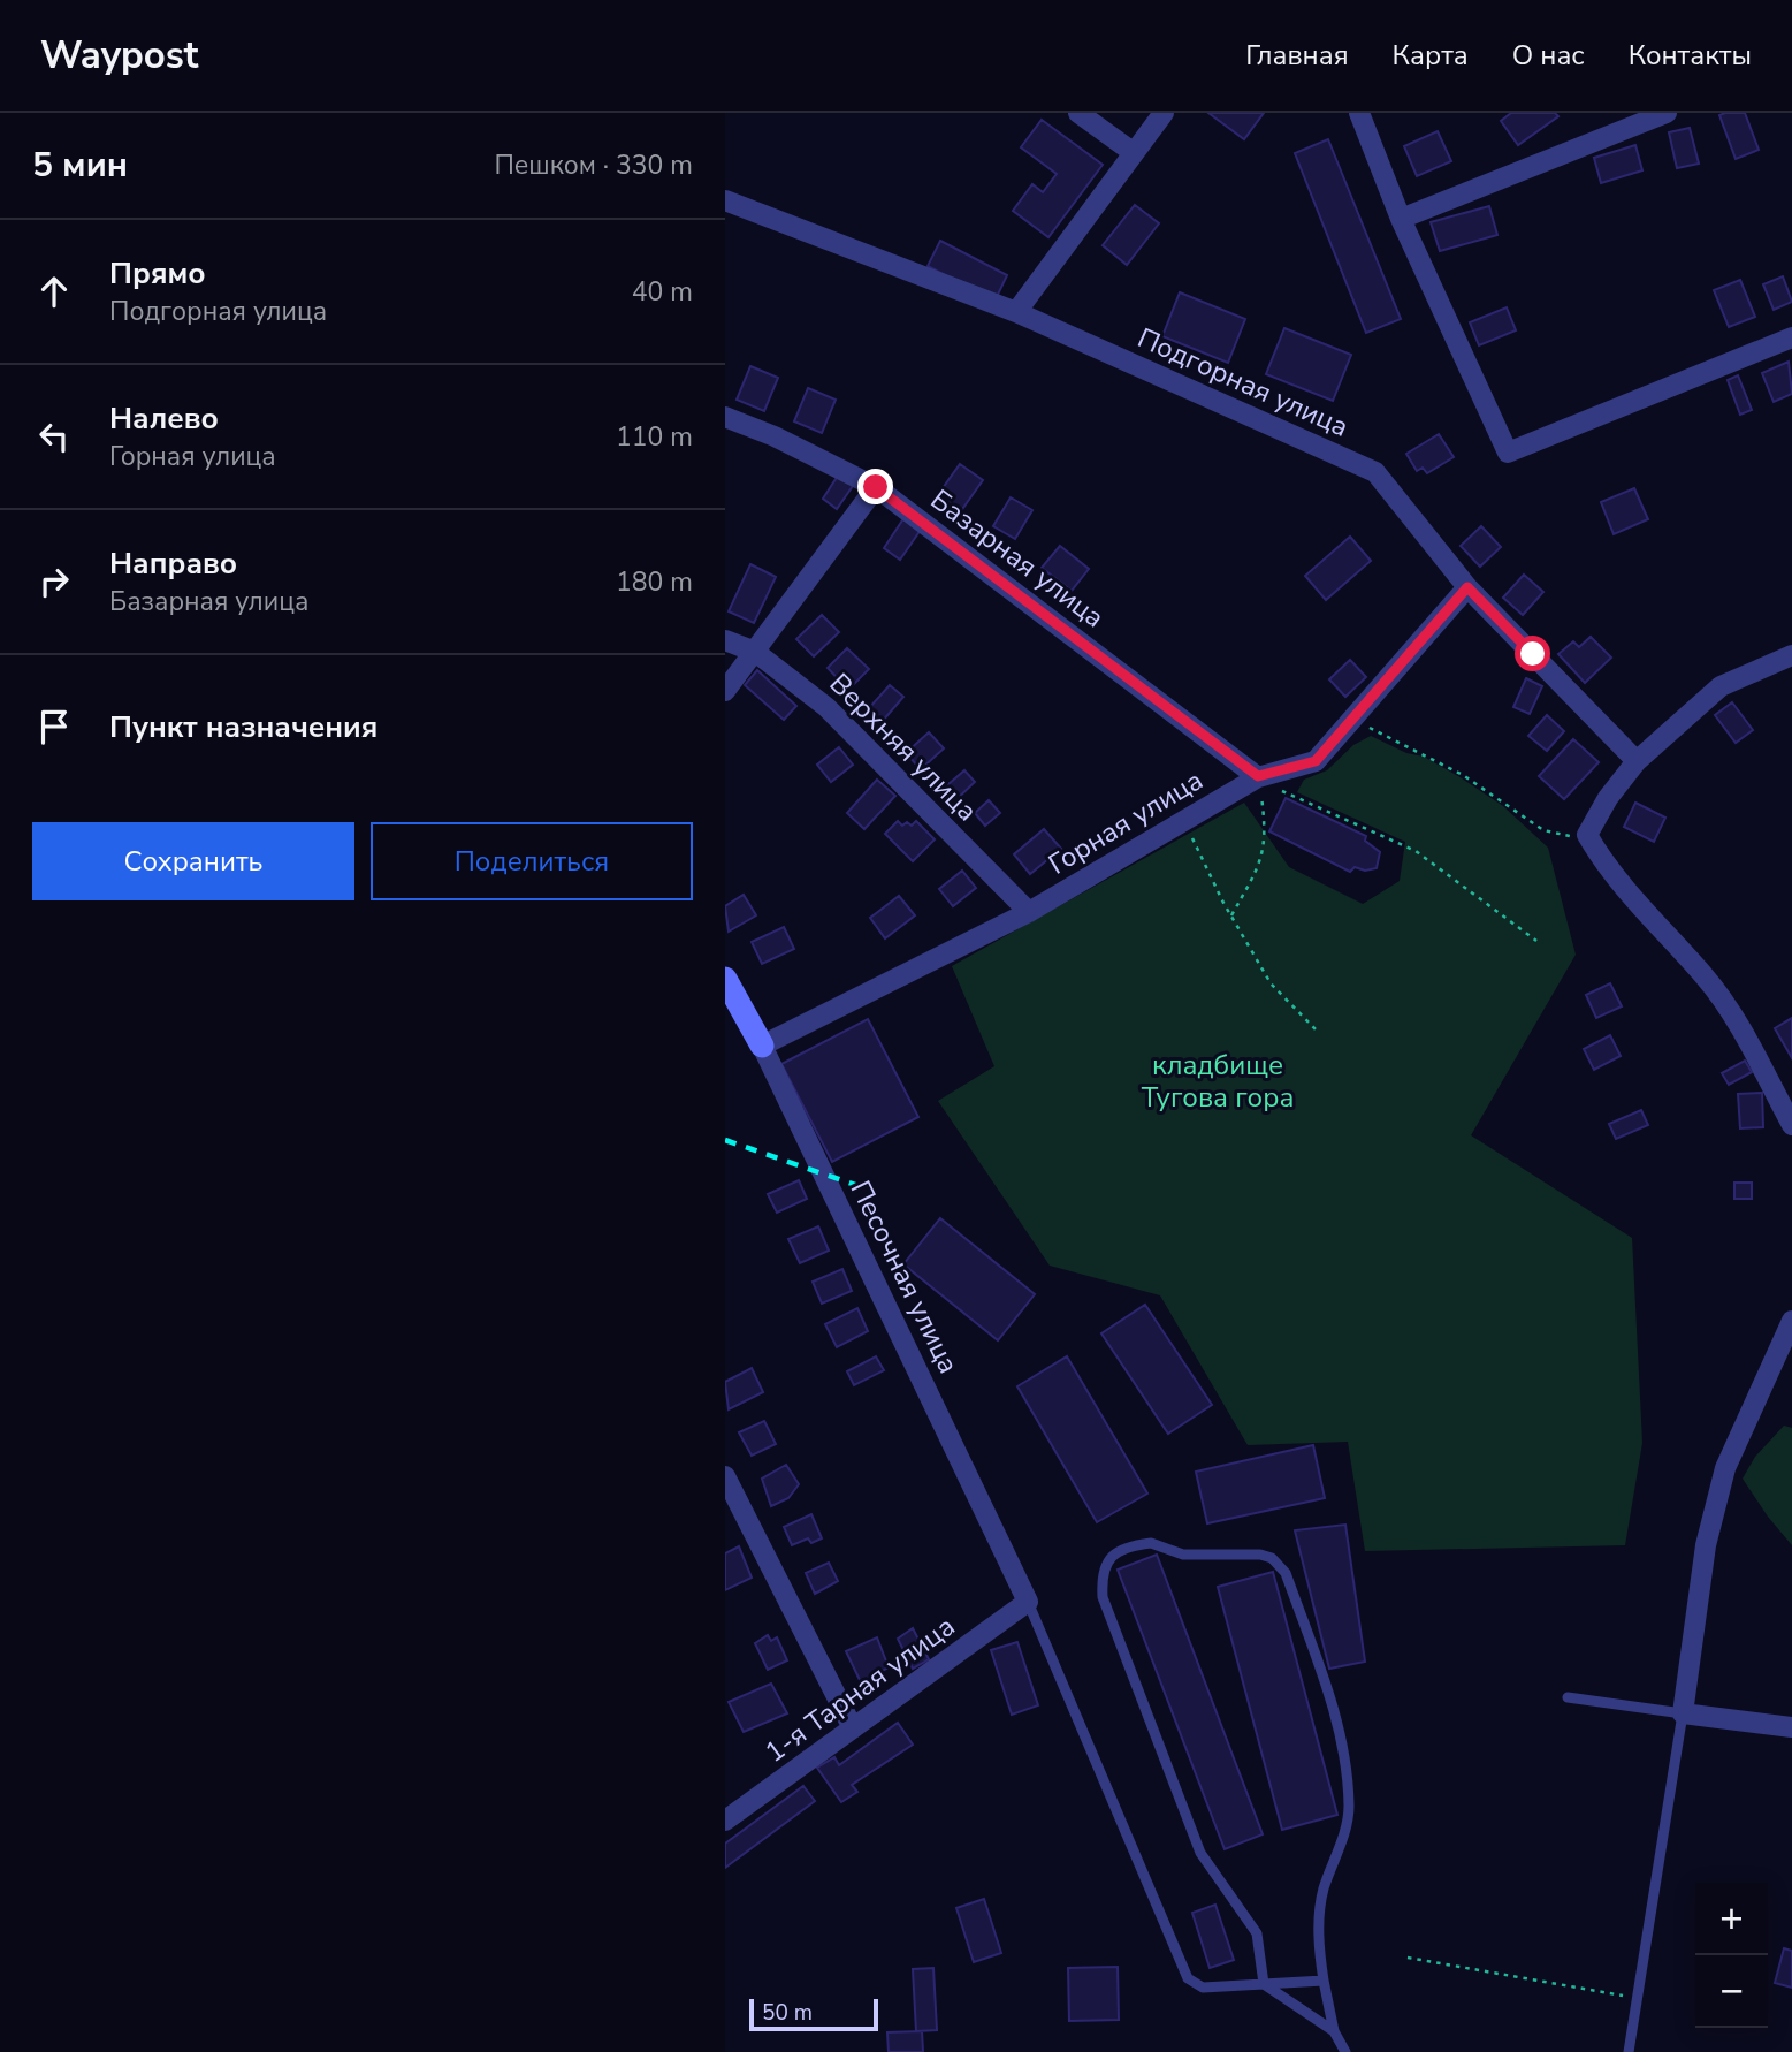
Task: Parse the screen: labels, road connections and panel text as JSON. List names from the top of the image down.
{
  "streets": {
    "street": [
      "Подгорная улица",
      "Базарная улица",
      "Верхняя улица",
      "Горная улица",
      "Песочная улица",
      "1-я Тарная улица"
    ]
  },
  "crossings": [
    ["Подгорная улица", "Горная улица"],
    ["Базарная улица", "Горная улица"],
    ["Верхняя улица", "Горная улица"],
    ["Горная улица", "Песочная улица"],
    ["Песочная улица", "1-я Тарная улица"]
  ],
  "parks": ["кладбище Тугова гора"],
  "scale_bar": "50 m",
  "page": {
    "header": "Waypost",
    "nav": [
      "Главная",
      "Карта",
      "О нас",
      "Контакты"
    ],
    "heading": ["5 мин", "Пешком · 330 m"],
    "list": [
      ["Прямо", "Подгорная улица", "40 m"],
      ["Налево", "Горная улица", "110 m"],
      ["Направо", "Базарная улица", "180 m"],
      "Пункт назначения"
    ],
    "buttons": ["Сохранить", "Поделиться"],
    "map_buttons": ["+", "−"],
    "scale": "50 m"
  }
}
